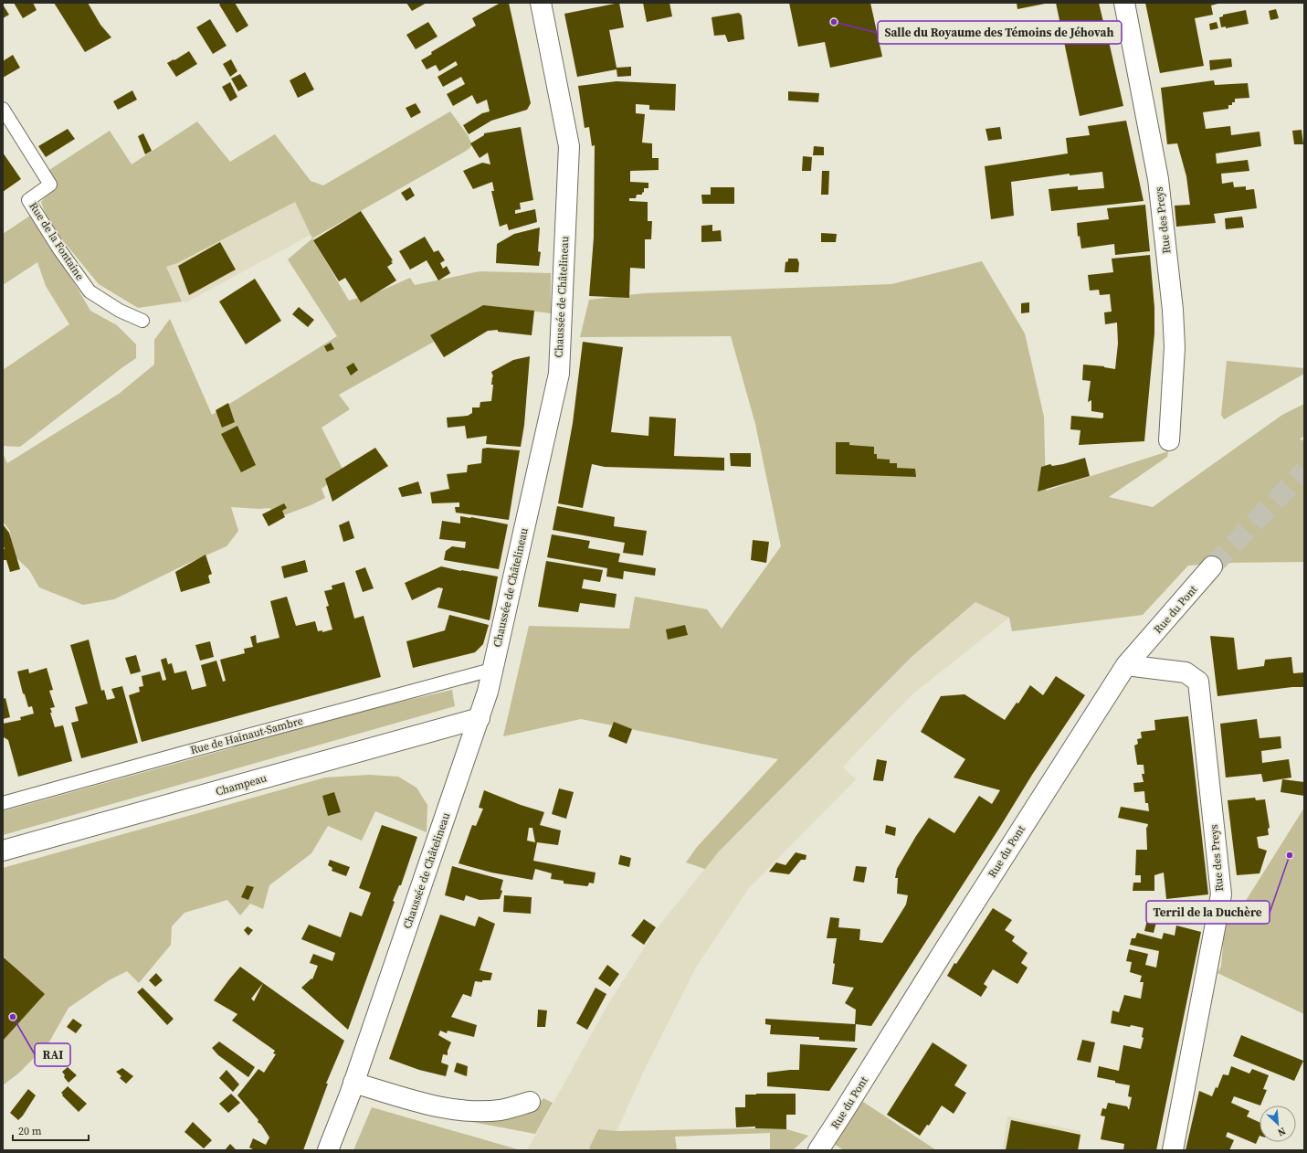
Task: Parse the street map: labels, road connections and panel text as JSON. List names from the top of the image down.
{
  "streets": {
    "street": [
      "Rue des Preys",
      "Chaussée de Châtelineau",
      "Rue du Pont",
      "Champeau"
    ],
    "lane": ["Rue de la Fontaine", "Rue de Hainaut-Sambre"]
  },
  "crossings": [
    ["Rue des Preys", "Rue du Pont"],
    ["Chaussée de Châtelineau", "Rue de Hainaut-Sambre"],
    ["Chaussée de Châtelineau", "Champeau"]
  ],
  "places": ["Salle du Royaume des Témoins de Jéhovah", "Terril de la Duchère", "RAI"],
  "scale_bar": "20 m",
  "north": "bottom right"
}
